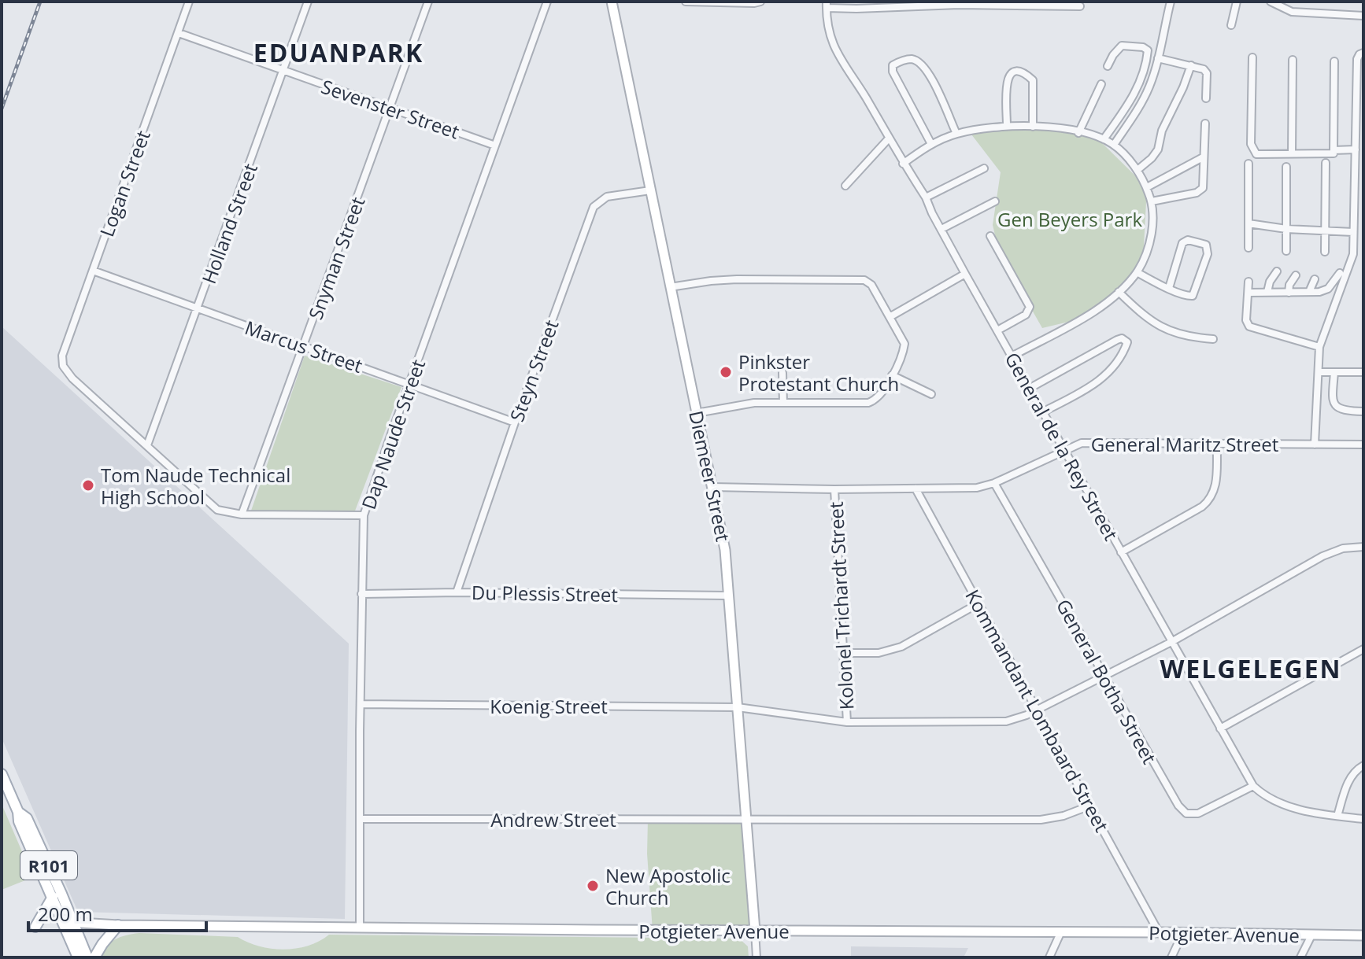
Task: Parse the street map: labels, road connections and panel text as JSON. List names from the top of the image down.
{
  "streets": {
    "main road": ["R101"],
    "street": [
      "Sevenster Street",
      "Logan Street",
      "Holland Street",
      "Snyman Street",
      "Marcus Street",
      "Steyn Street",
      "Dap Naude Street",
      "General Maritz Street",
      "General de la Rey Street",
      "Diemeer Street",
      "Du Plessis Street",
      "Kolonel Trichardt Street",
      "General Botha Street",
      "Koenig Street",
      "Kommandant Lombaard Street",
      "Andrew Street",
      "Potgieter Avenue"
    ]
  },
  "crossings": [
    ["Sevenster Street", "Logan Street"],
    ["Sevenster Street", "Holland Street"],
    ["Sevenster Street", "Snyman Street"],
    ["Sevenster Street", "Dap Naude Street"],
    ["Logan Street", "Holland Street"],
    ["Logan Street", "Marcus Street"],
    ["Holland Street", "Marcus Street"],
    ["Snyman Street", "Marcus Street"],
    ["Marcus Street", "Steyn Street"],
    ["Marcus Street", "Dap Naude Street"],
    ["Steyn Street", "Diemeer Street"],
    ["Steyn Street", "Du Plessis Street"],
    ["Dap Naude Street", "Du Plessis Street"],
    ["Dap Naude Street", "Koenig Street"],
    ["Dap Naude Street", "Andrew Street"],
    ["Dap Naude Street", "Potgieter Avenue"],
    ["General Maritz Street", "General de la Rey Street"],
    ["General Maritz Street", "Diemeer Street"],
    ["General Maritz Street", "Kolonel Trichardt Street"],
    ["General Maritz Street", "General Botha Street"],
    ["General Maritz Street", "Kommandant Lombaard Street"],
    ["General de la Rey Street", "General Botha Street"],
    ["General de la Rey Street", "Koenig Street"],
    ["Diemeer Street", "Du Plessis Street"],
    ["Diemeer Street", "Koenig Street"],
    ["Diemeer Street", "Andrew Street"],
    ["Diemeer Street", "Potgieter Avenue"],
    ["Kolonel Trichardt Street", "Koenig Street"],
    ["General Botha Street", "Koenig Street"],
    ["Koenig Street", "Kommandant Lombaard Street"],
    ["Kommandant Lombaard Street", "Andrew Street"],
    ["Kommandant Lombaard Street", "Potgieter Avenue"],
    ["R101", "Potgieter Avenue"]
  ],
  "districts": ["EDUANPARK", "WELGELEGEN"],
  "parks": ["Gen Beyers Park"],
  "places": ["Pinkster Protestant Church", "Tom Naude Technical High School", "New Apostolic Church"],
  "scale_bar": "200 m"
}
